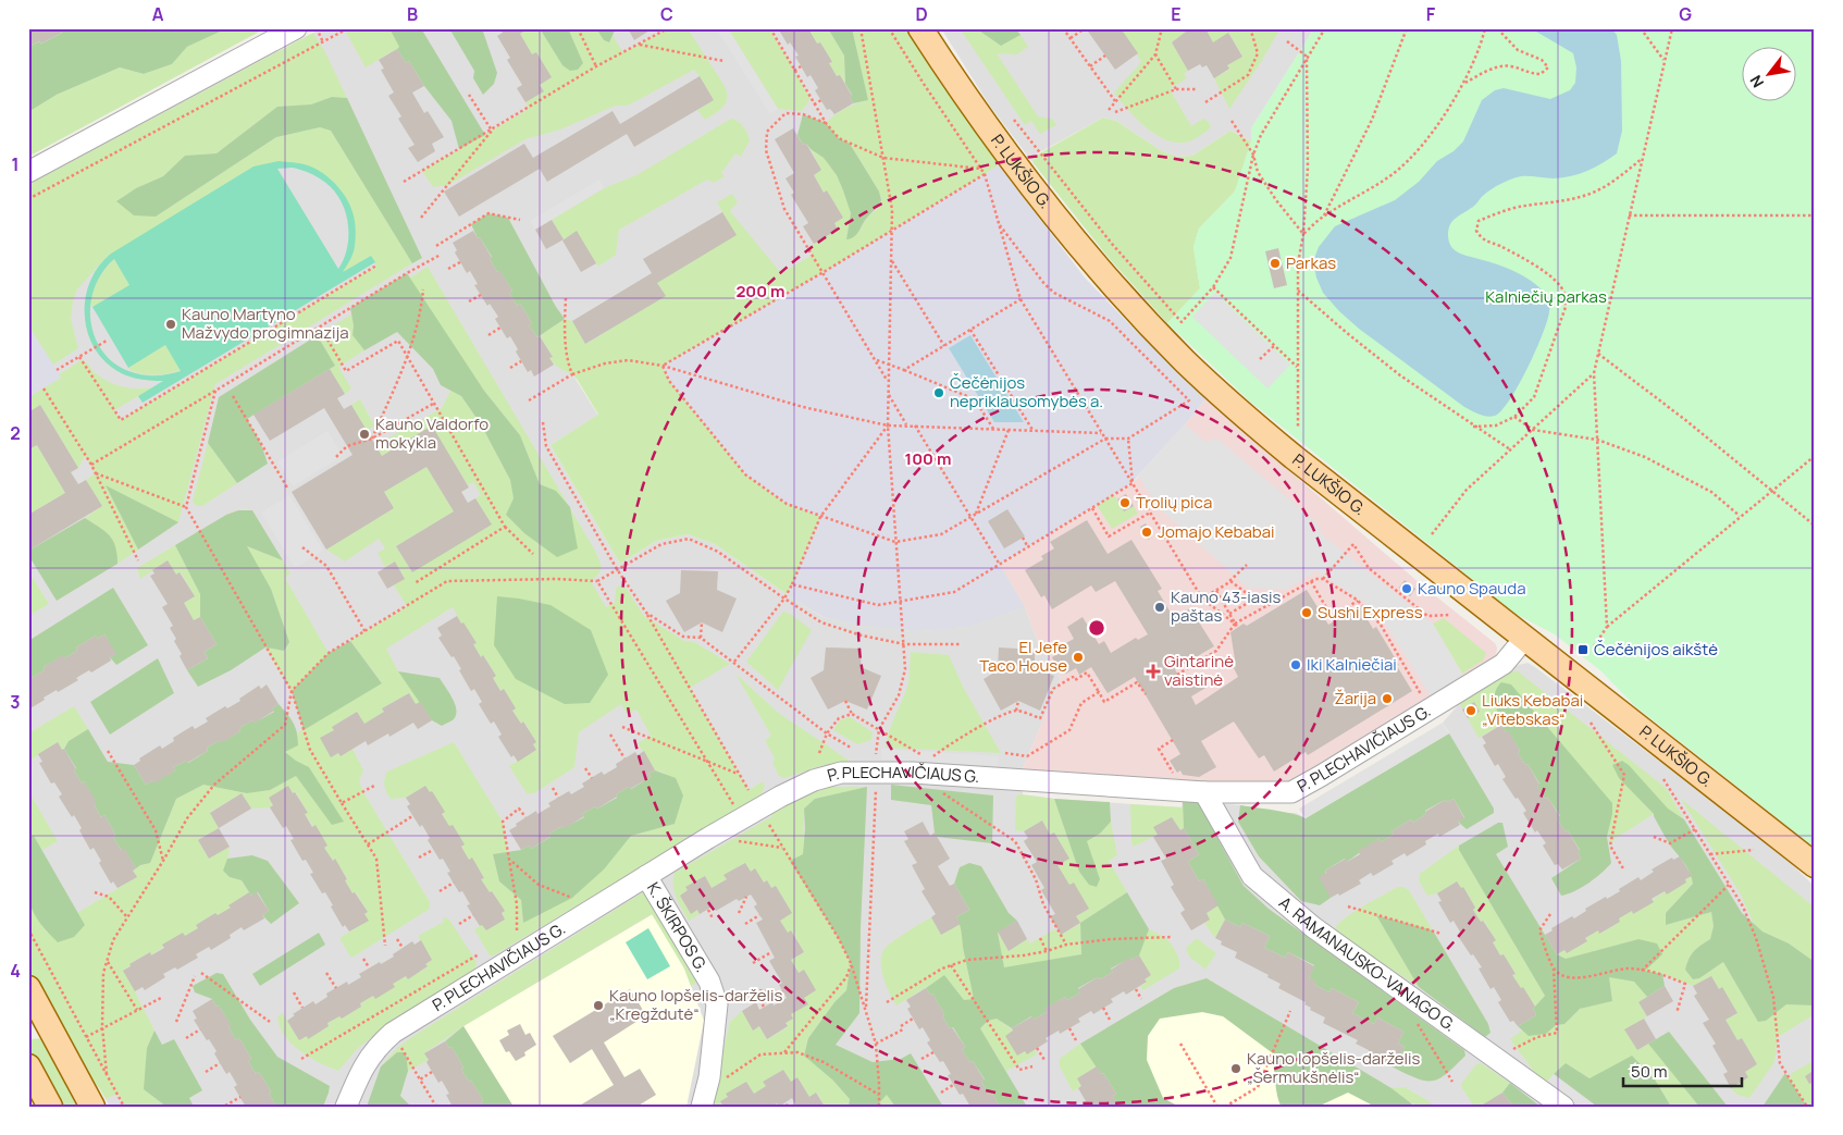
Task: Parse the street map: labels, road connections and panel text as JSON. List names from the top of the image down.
{
  "streets": {
    "main road": ["P. LUKŠIO G."],
    "street": ["P. PLECHAVIČIAUS G.", "K. ŠKIRPOS G.", "A. RAMANAUSKO-VANAGO G."]
  },
  "crossings": [
    ["P. LUKŠIO G.", "P. PLECHAVIČIAUS G."],
    ["P. PLECHAVIČIAUS G.", "K. ŠKIRPOS G."],
    ["P. PLECHAVIČIAUS G.", "A. RAMANAUSKO-VANAGO G."]
  ],
  "parks": ["Kalniečių parkas"],
  "places": {
    "other": [
      "Parkas",
      "Kauno Martyno Mažvydo progimnazija",
      "Čečėnijos nepriklausomybės a.",
      "Kauno Valdorfo mokykla",
      "Trolių pica",
      "Jomajo Kebabai",
      "Kauno Spauda",
      "Kauno 43-iasis paštas",
      "Sushi Express",
      "El Jefe Taco House",
      "Iki Kalniečiai",
      "Žarija",
      "Liuks Kebabai „Vitebskas“",
      "Kauno lopšelis-darželis „Kregždutė“",
      "Kauno lopšelis-darželis „Šermukšnėlis“"
    ],
    "transit": ["Čečėnijos aikštė"],
    "health": ["Gintarinė vaistinė"]
  },
  "scale_bar": "50 m",
  "north": "bottom left",
  "grid": {
    "columns": [
      "A",
      "B",
      "C",
      "D",
      "E",
      "F",
      "G"
    ],
    "rows": [
      "1",
      "2",
      "3",
      "4"
    ]
  },
  "rings": ["200 m", "100 m"]
}
